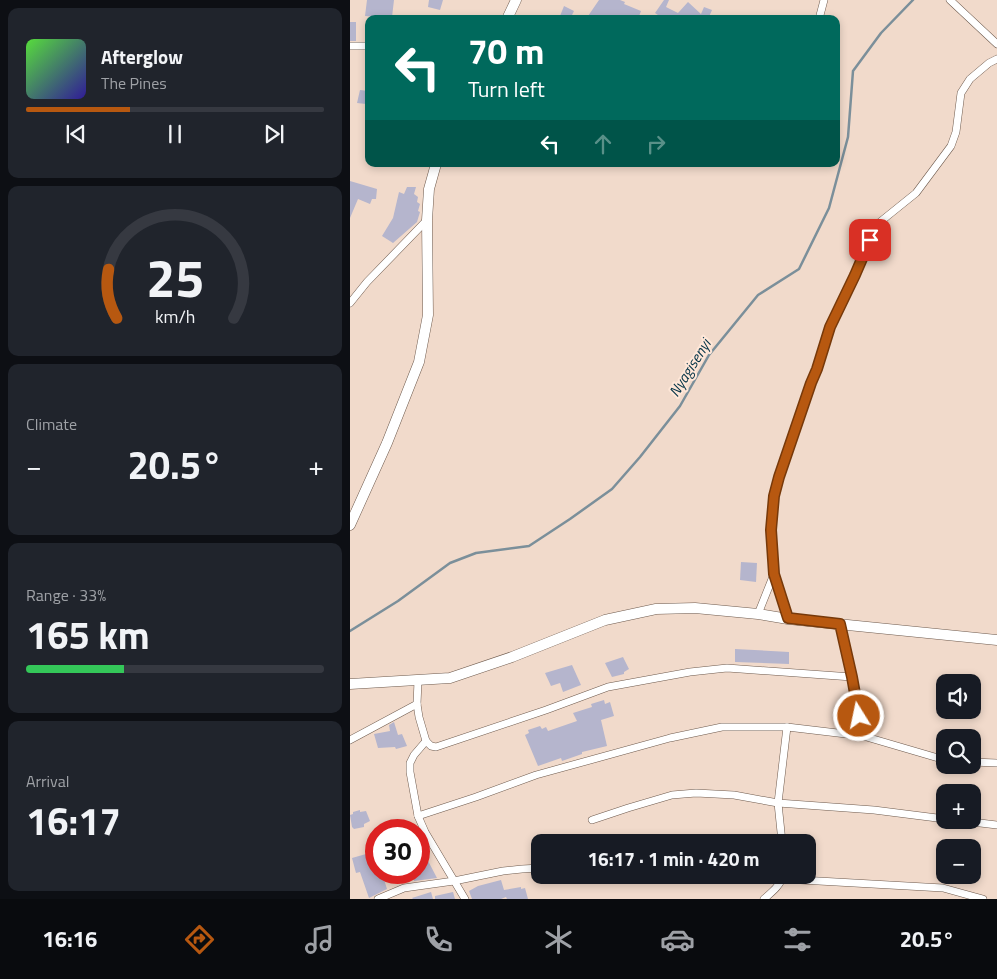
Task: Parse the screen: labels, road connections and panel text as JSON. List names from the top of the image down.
{
  "water": ["Nyagisenyi"],
  "page": {
    "turn": ["70 m", "Turn left"],
    "song": ["Afterglow", "The Pines"],
    "tile": [
      "Climate",
      ["Range · 33%", "165 km"],
      ["Arrival", "16:17"]
    ],
    "heat": ["−", "20.5°", "+"],
    "map_buttons": ["+", "−"],
    "limit": "30",
    "trip": "16:17 · 1 min · 420 m",
    "tabs": ["16:16", "20.5°"],
    "gauge": ["25", "km/h"]
  }
}
